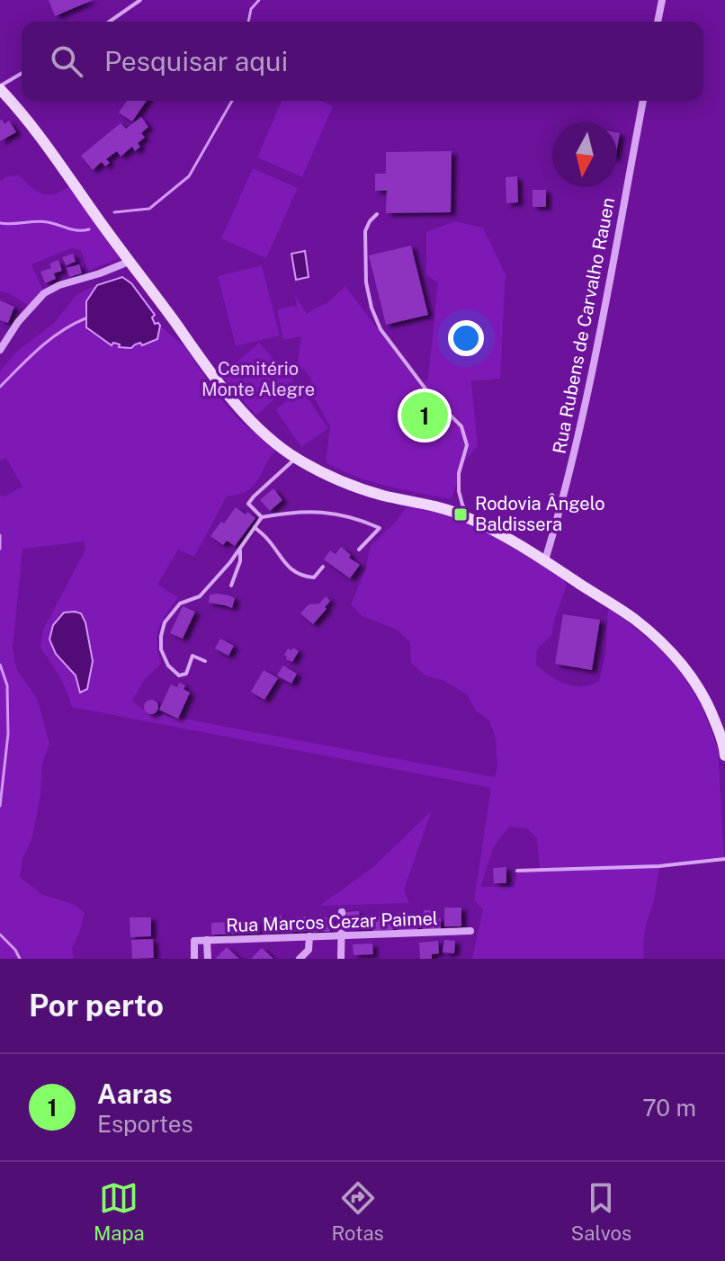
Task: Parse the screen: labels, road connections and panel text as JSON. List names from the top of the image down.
{
  "streets": {
    "street": ["Rua Rubens de Carvalho Rauen", "Rua Marcos Cezar Paimel"]
  },
  "parks": ["Cemitério Monte Alegre"],
  "places": {
    "transit": ["Rodovia Ângelo Baldissera"]
  },
  "north": "bottom",
  "page": {
    "search": "Pesquisar aqui",
    "pins": "1",
    "heading": "Por perto",
    "list": [
      {
        "mark": "1",
        "name": "Aaras",
        "note": "Esportes",
        "value": "70 m"
      }
    ],
    "nav": ["Mapa", "Rotas", "Salvos"]
  }
}
